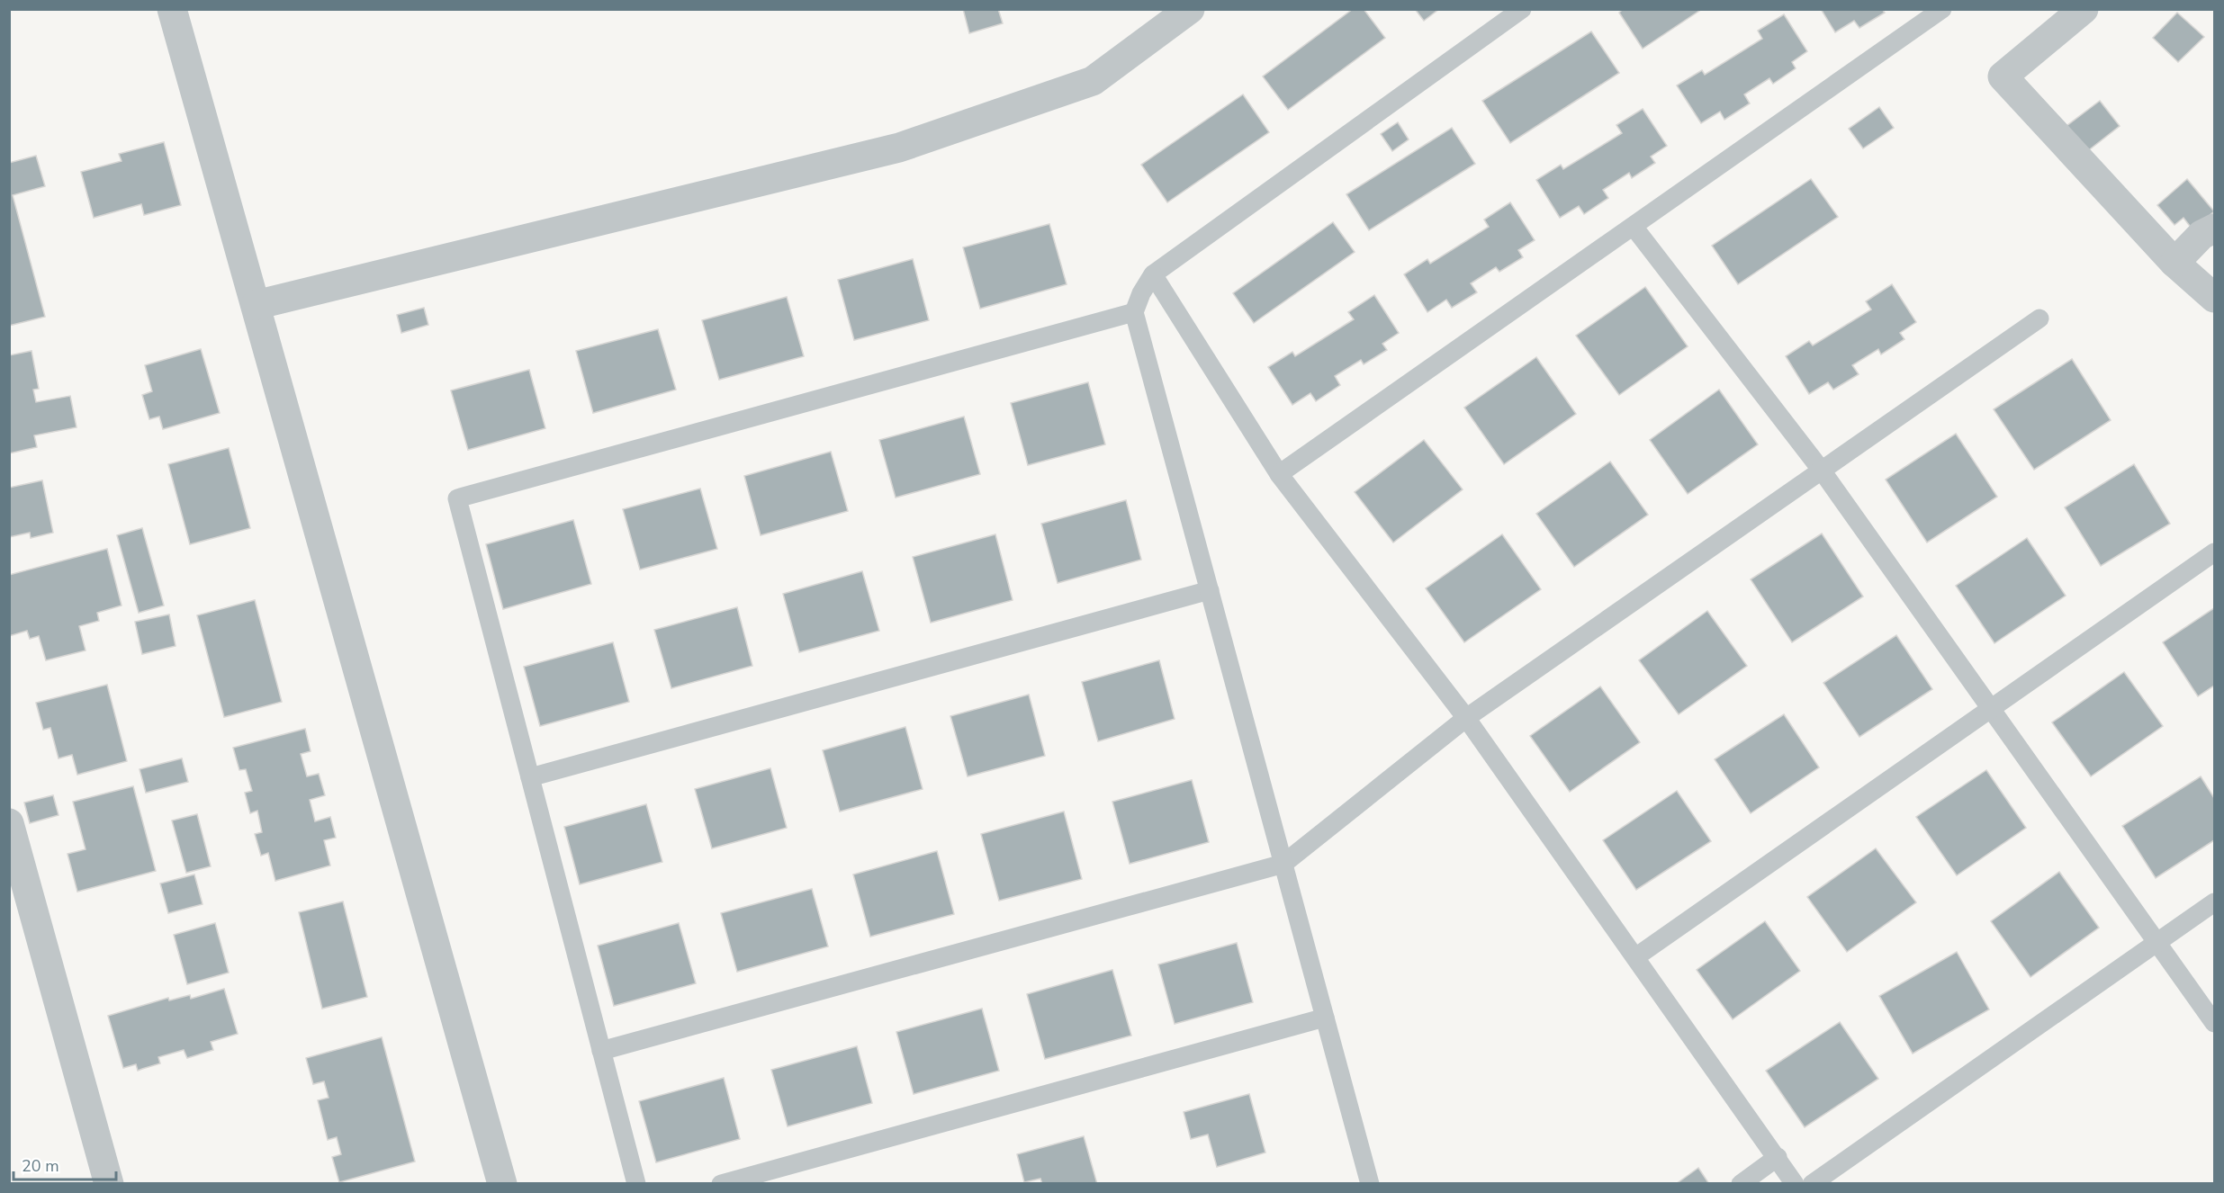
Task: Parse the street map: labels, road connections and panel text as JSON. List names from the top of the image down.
{
  "scale_bar": "20 m"
}
